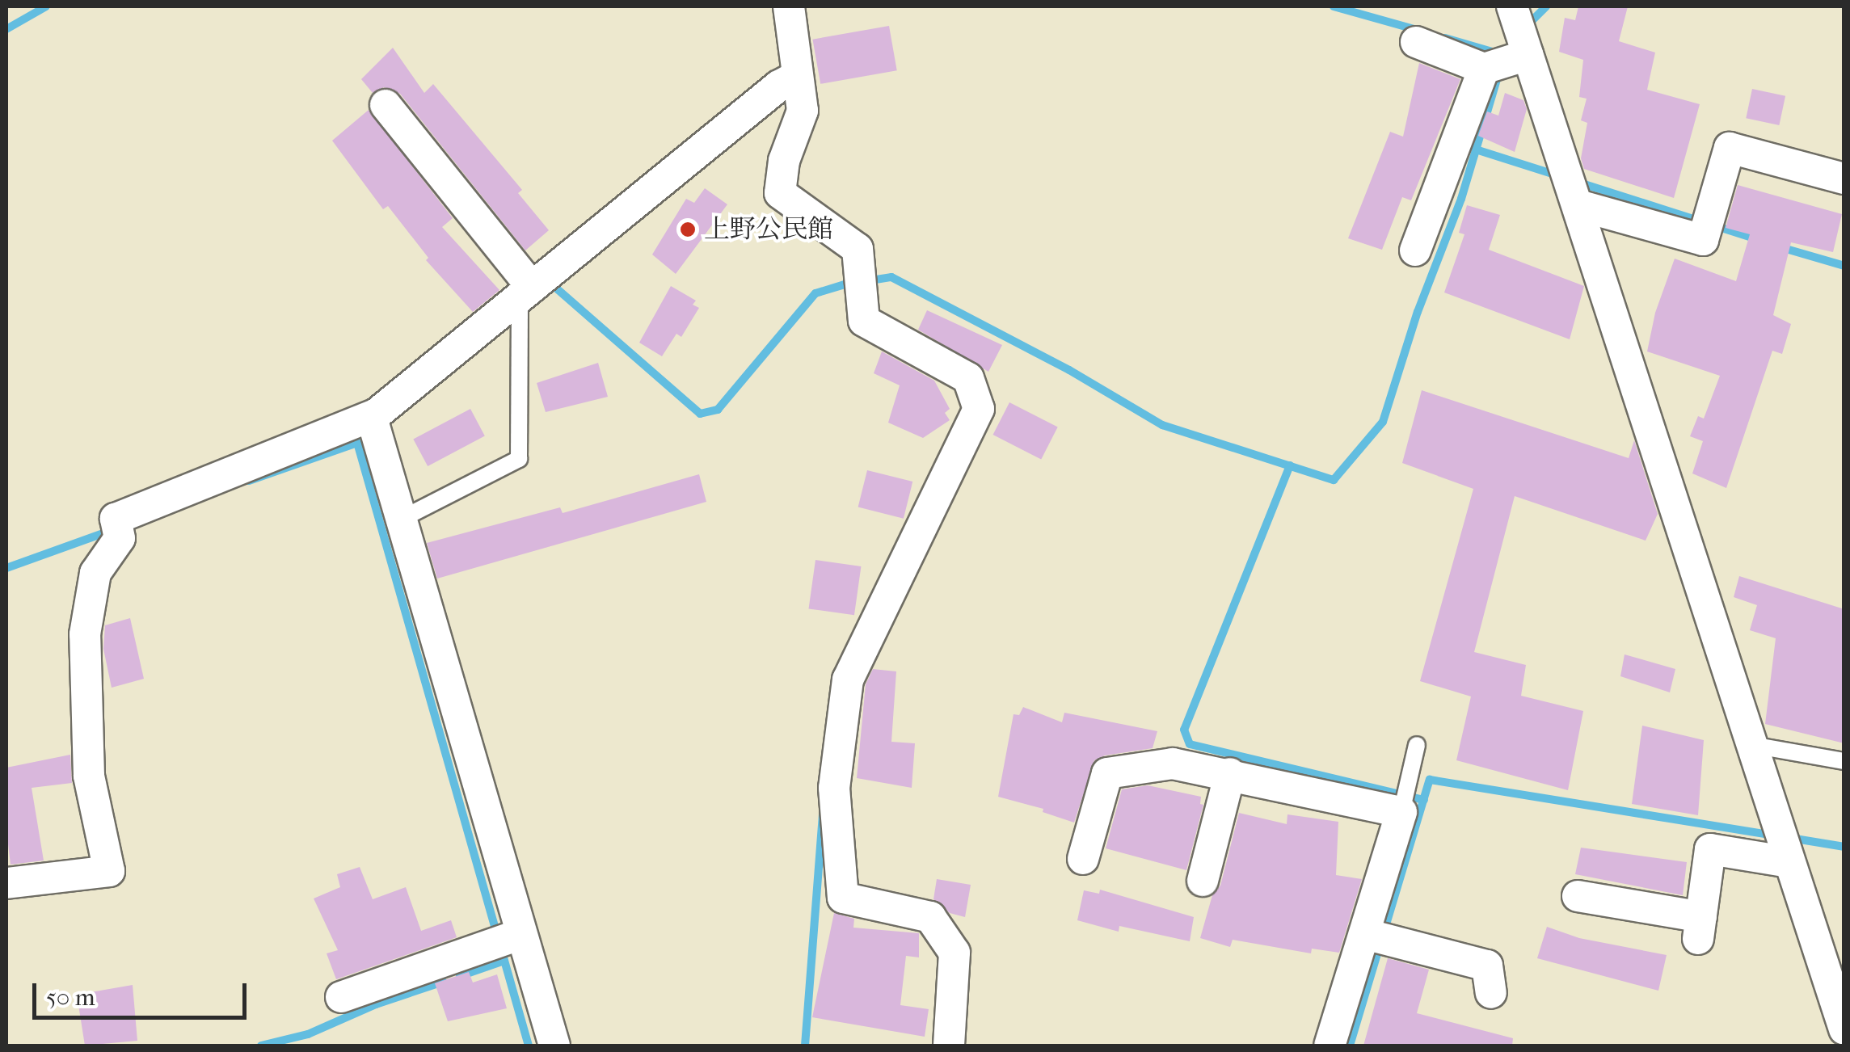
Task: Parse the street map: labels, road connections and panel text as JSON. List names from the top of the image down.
{
  "places": ["上野公民館"],
  "scale_bar": "50 m"
}
